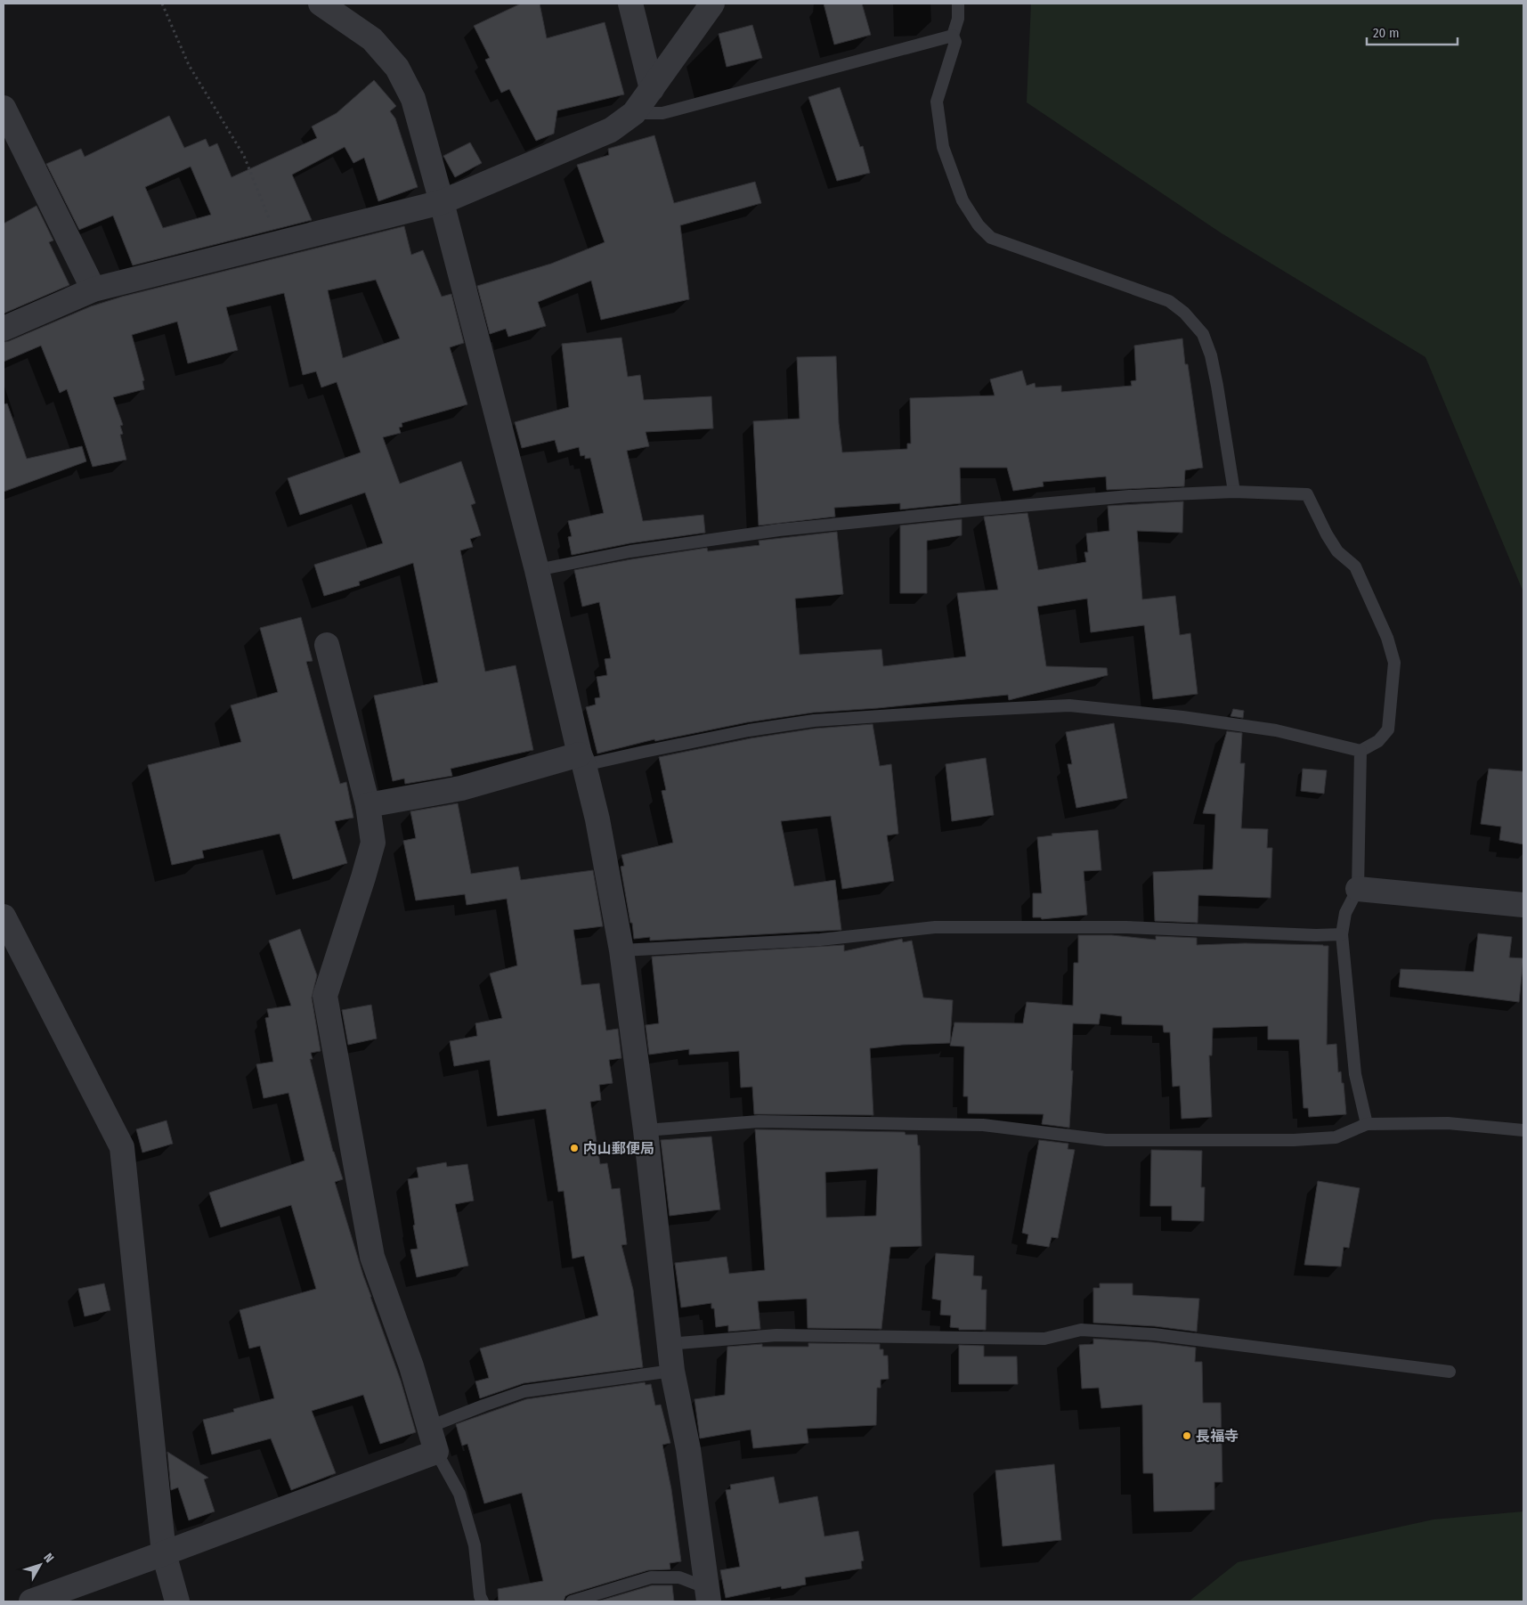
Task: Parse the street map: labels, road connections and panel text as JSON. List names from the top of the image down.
{
  "places": ["内山郵便局", "長福寺"],
  "scale_bar": "20 m",
  "north": "top right"
}
